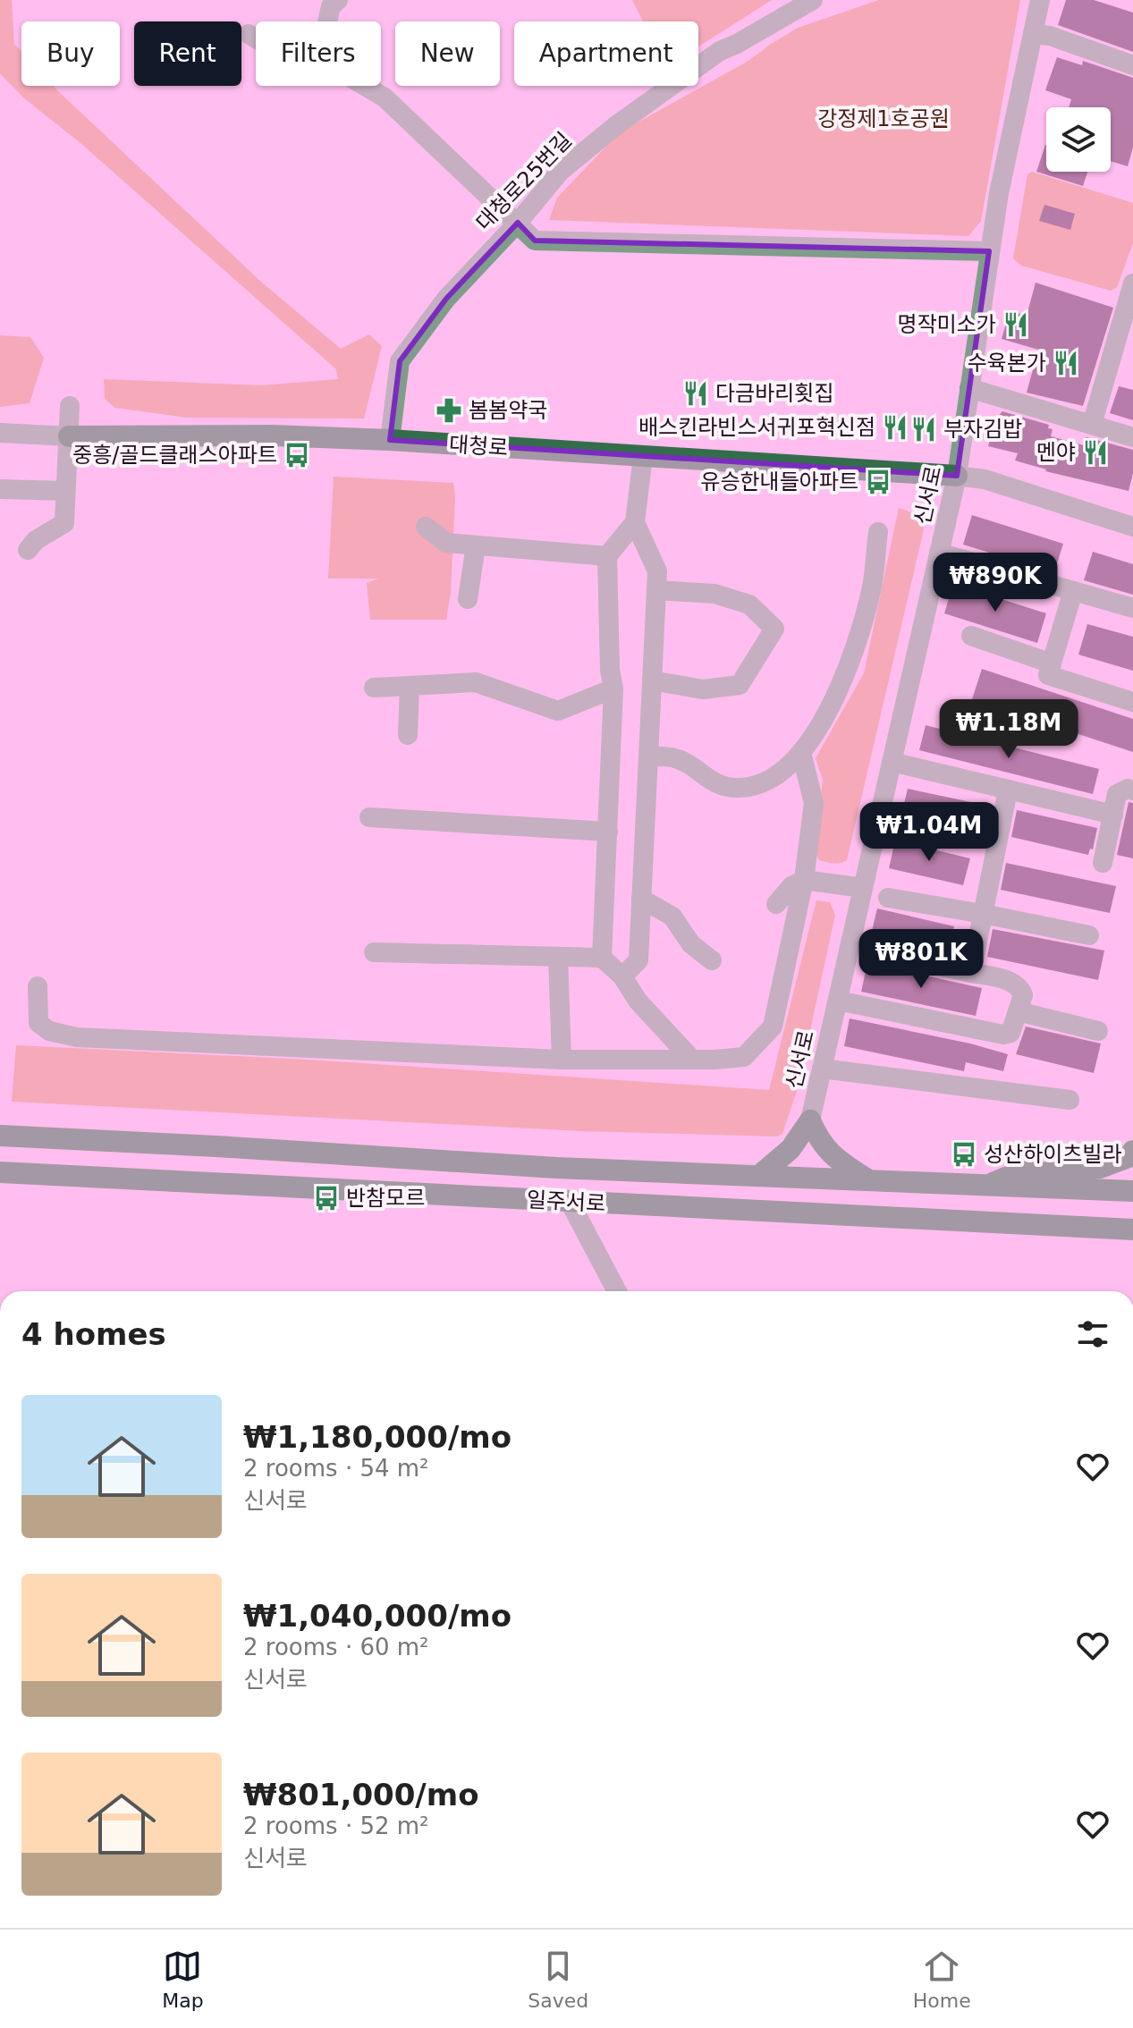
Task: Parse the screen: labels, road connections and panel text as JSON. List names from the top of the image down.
{
  "streets": {
    "main road": ["대청로", "일주서로"],
    "street": ["대청로25번길", "신서로"]
  },
  "crossings": [
    ["대청로25번길", "대청로"],
    ["대청로", "신서로"]
  ],
  "parks": ["강정제1호공원"],
  "places": {
    "restaurant": [
      "명작미소가",
      "수육본가",
      "다금바리횟집",
      "배스킨라빈스서귀포혁신점",
      "부자김밥",
      "멘야"
    ],
    "pharmacy": ["봄봄약국"],
    "bus stop": [
      "중흥/골드클래스아파트",
      "유승한내들아파트",
      "성산하이츠빌라",
      "반참모르"
    ]
  },
  "page": {
    "chip": [
      "Buy",
      "Rent",
      "Filters",
      "New",
      "Apartment"
    ],
    "price": [
      "₩890K",
      "₩1.18M",
      "₩1.04M",
      "₩801K"
    ],
    "heading": "4 homes",
    "list": [
      {
        "name": "₩1,180,000/mo",
        "note": "2 rooms · 54 m² · 신서로"
      },
      {
        "name": "₩1,040,000/mo",
        "note": "2 rooms · 60 m² · 신서로"
      },
      {
        "name": "₩801,000/mo",
        "note": "2 rooms · 52 m² · 신서로"
      }
    ],
    "tabs": ["Map", "Saved", "Home"]
  }
}
